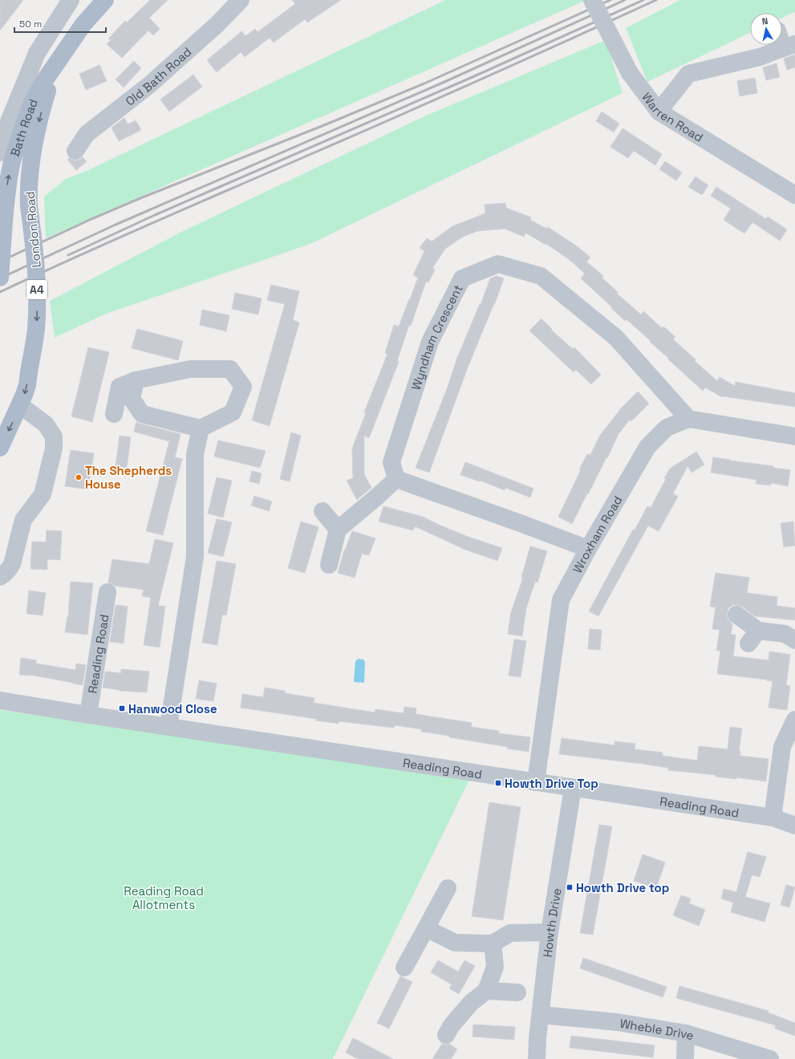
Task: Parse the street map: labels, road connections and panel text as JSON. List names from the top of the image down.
{
  "streets": {
    "main road": ["Bath Road", "London Road", "A4"],
    "street": [
      "Old Bath Road",
      "Warren Road",
      "Wyndham Crescent",
      "Wroxham Road",
      "Reading Road",
      "Howth Drive",
      "Wheble Drive"
    ]
  },
  "crossings": [
    ["Bath Road", "London Road"],
    ["Wyndham Crescent", "Wroxham Road"],
    ["Wroxham Road", "Reading Road"],
    ["Reading Road", "Howth Drive"],
    ["Howth Drive", "Wheble Drive"]
  ],
  "one_way": ["Bath Road", "London Road"],
  "parks": ["Reading Road Allotments"],
  "places": {
    "other": ["The Shepherds House"],
    "transit": ["Hanwood Close", "Howth Drive Top", "Howth Drive top"]
  },
  "scale_bar": "50 m",
  "north": "top"
}
